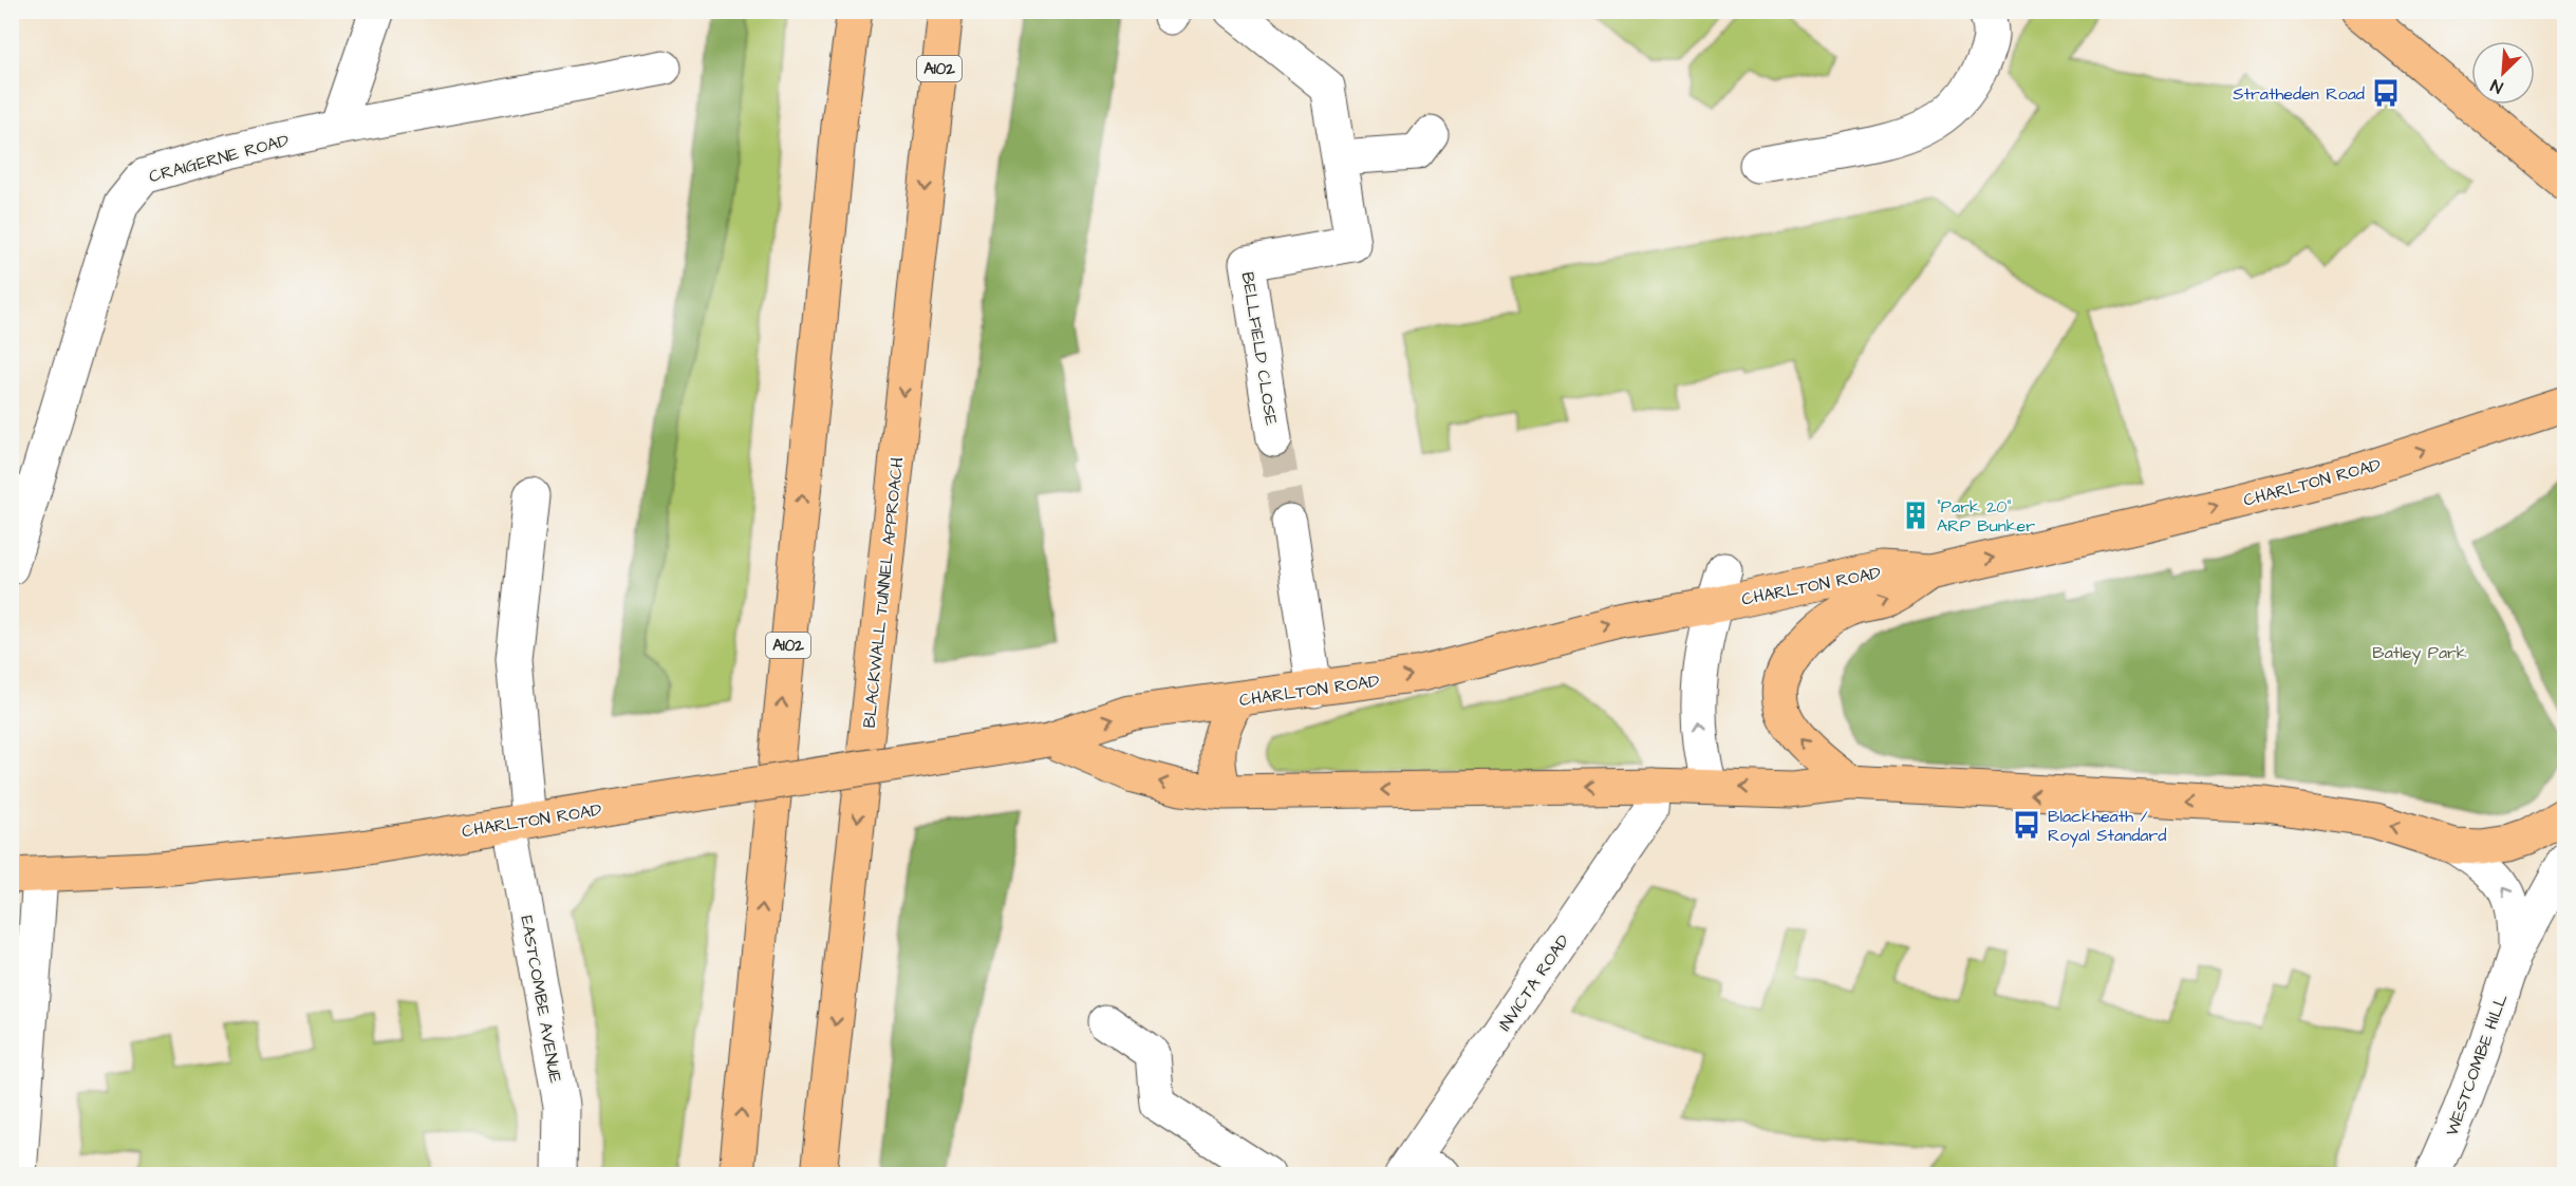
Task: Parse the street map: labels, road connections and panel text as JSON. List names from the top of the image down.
{
  "streets": {
    "main road": ["A102", "CHARLTON ROAD", "BLACKWALL TUNNEL APPROACH"],
    "street": [
      "CRAIGERNE ROAD",
      "BELLFIELD CLOSE",
      "INVICTA ROAD",
      "EASTCOMBE AVENUE",
      "WESTCOMBE HILL"
    ]
  },
  "crossings": [
    ["CHARLTON ROAD", "EASTCOMBE AVENUE"]
  ],
  "parks": ["Batley Park"],
  "places": {
    "bus stop": ["Stratheden Road", "Blackheath / Royal Standard"],
    "building": ["\"Park 20\" ARP Bunker"]
  },
  "north": "bottom left"
}
